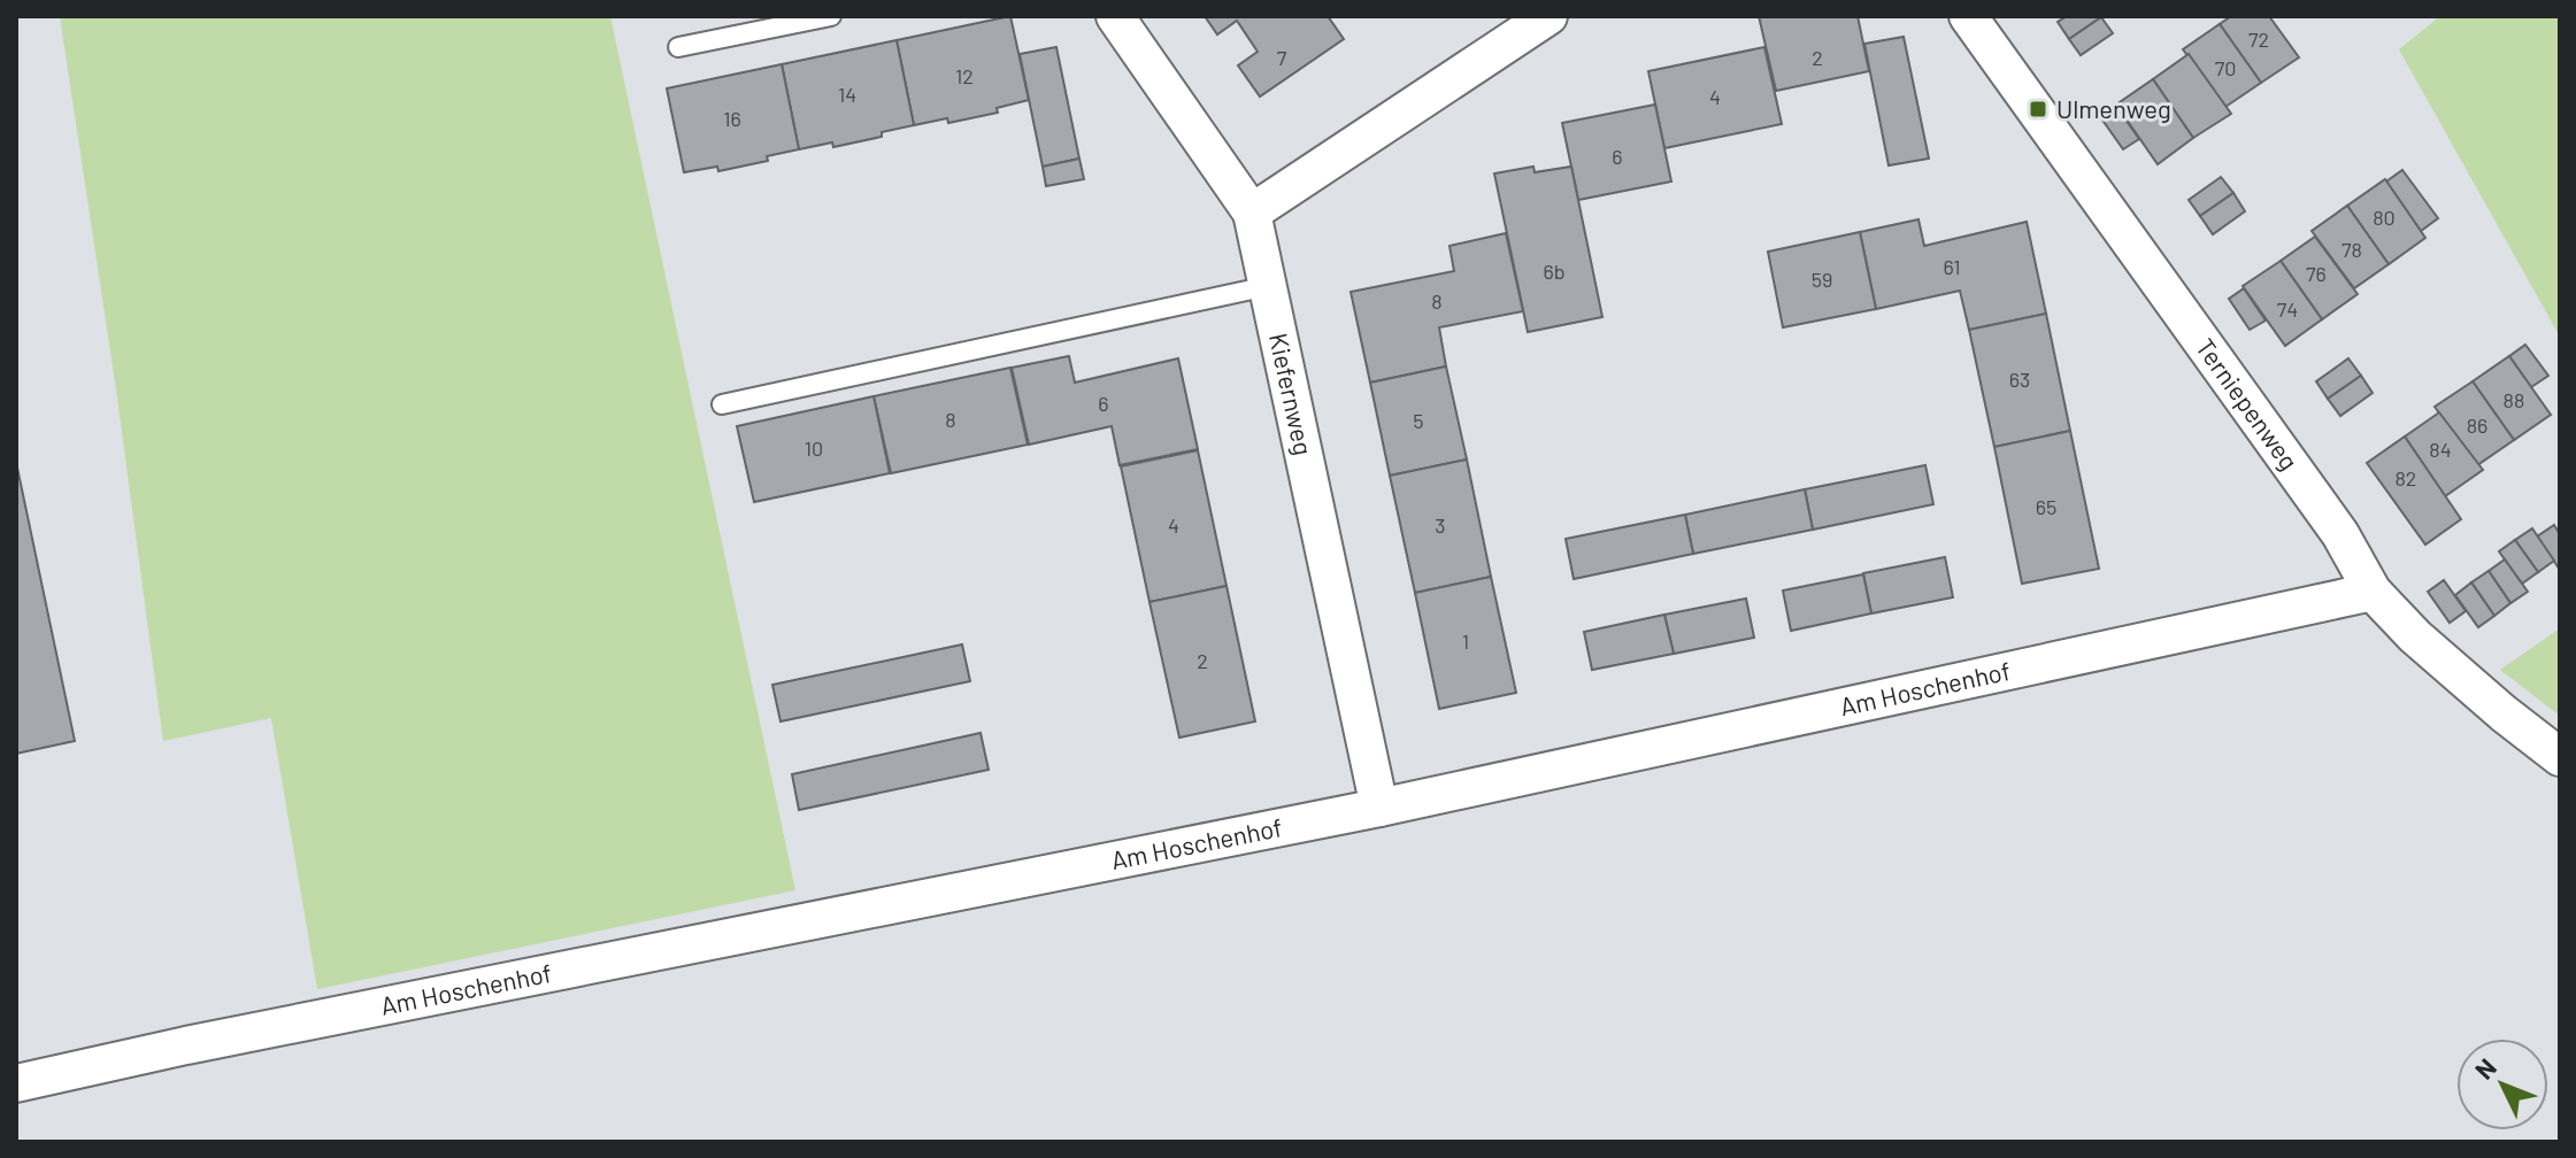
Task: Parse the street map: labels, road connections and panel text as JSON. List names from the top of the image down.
{
  "streets": {
    "street": ["Kiefernweg", "Terniepenweg", "Am Hoschenhof"]
  },
  "crossings": [
    ["Kiefernweg", "Am Hoschenhof"],
    ["Terniepenweg", "Am Hoschenhof"]
  ],
  "places": {
    "transit": ["Ulmenweg"]
  },
  "house_numbers": [
    "72",
    "7",
    "2",
    "70",
    "12",
    "14",
    "4",
    "16",
    "6",
    "80",
    "78",
    "61",
    "6b",
    "76",
    "59",
    "8",
    "74",
    "63",
    "88",
    "6",
    "8",
    "5",
    "86",
    "10",
    "84",
    "82",
    "65",
    "4",
    "3",
    "1",
    "2"
  ],
  "north": "top left"
}
